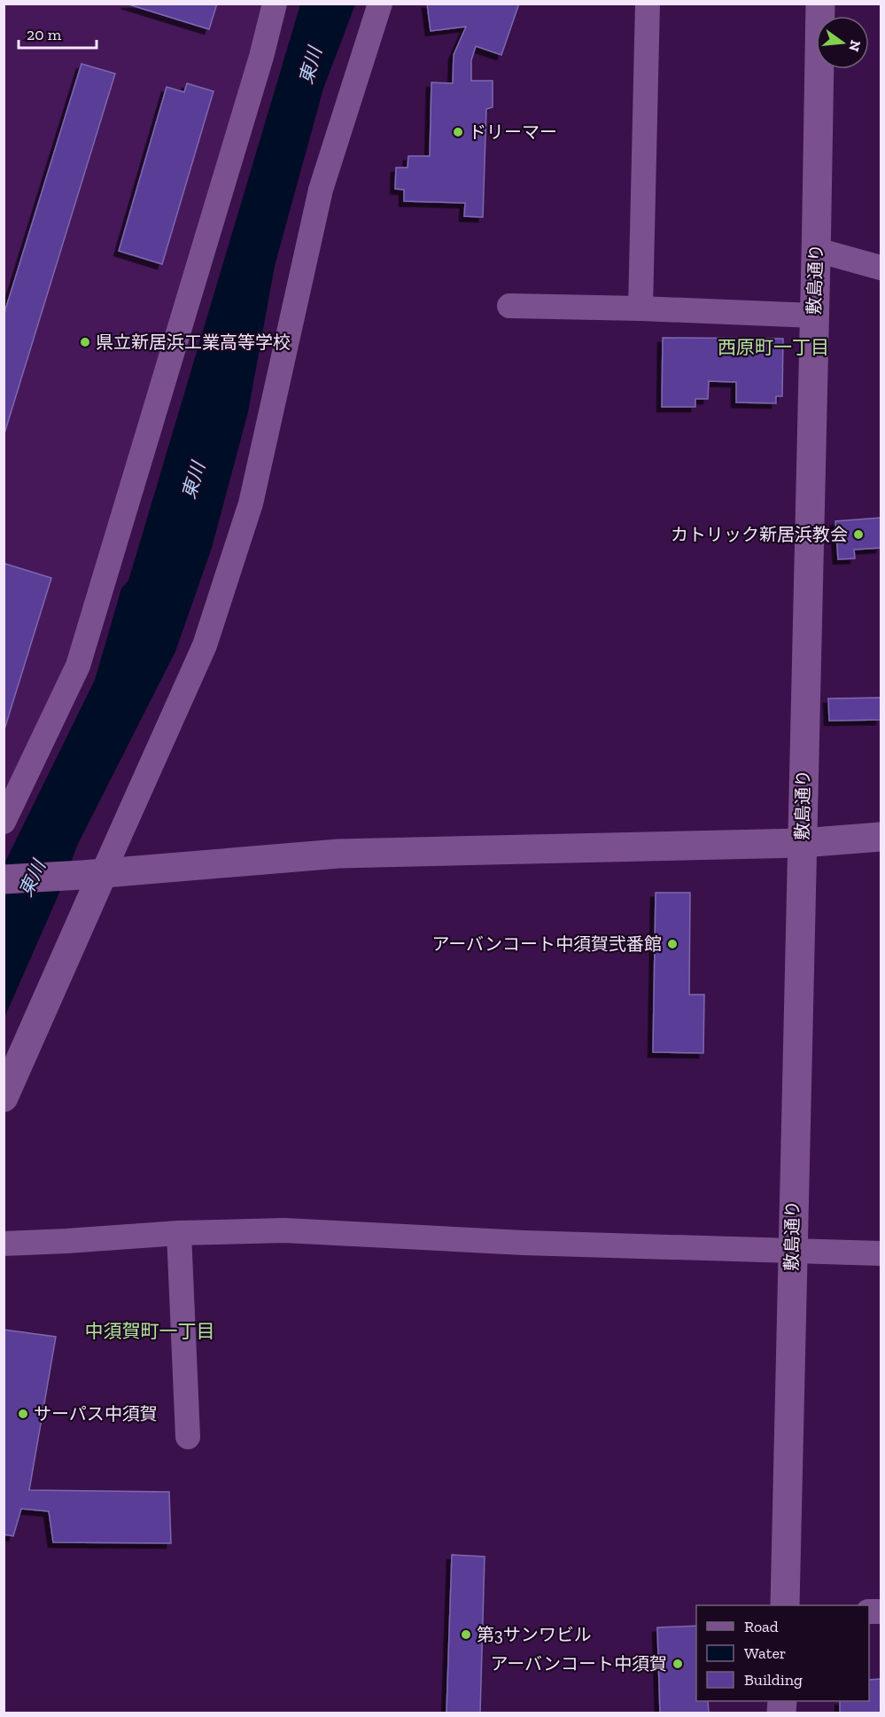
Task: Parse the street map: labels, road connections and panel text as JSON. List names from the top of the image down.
{
  "streets": {
    "street": ["敷島通り"]
  },
  "districts": ["西原町一丁目", "中須賀町一丁目"],
  "water": ["東川"],
  "places": [
    "ドリーマー",
    "県立新居浜工業高等学校",
    "カトリック新居浜教会",
    "アーバンコート中須賀弐番館",
    "サーパス中須賀",
    "第3サンワビル",
    "アーバンコート中須賀"
  ],
  "legend": ["Road", "Water", "Building"],
  "scale_bar": "20 m",
  "north": "right"
}
